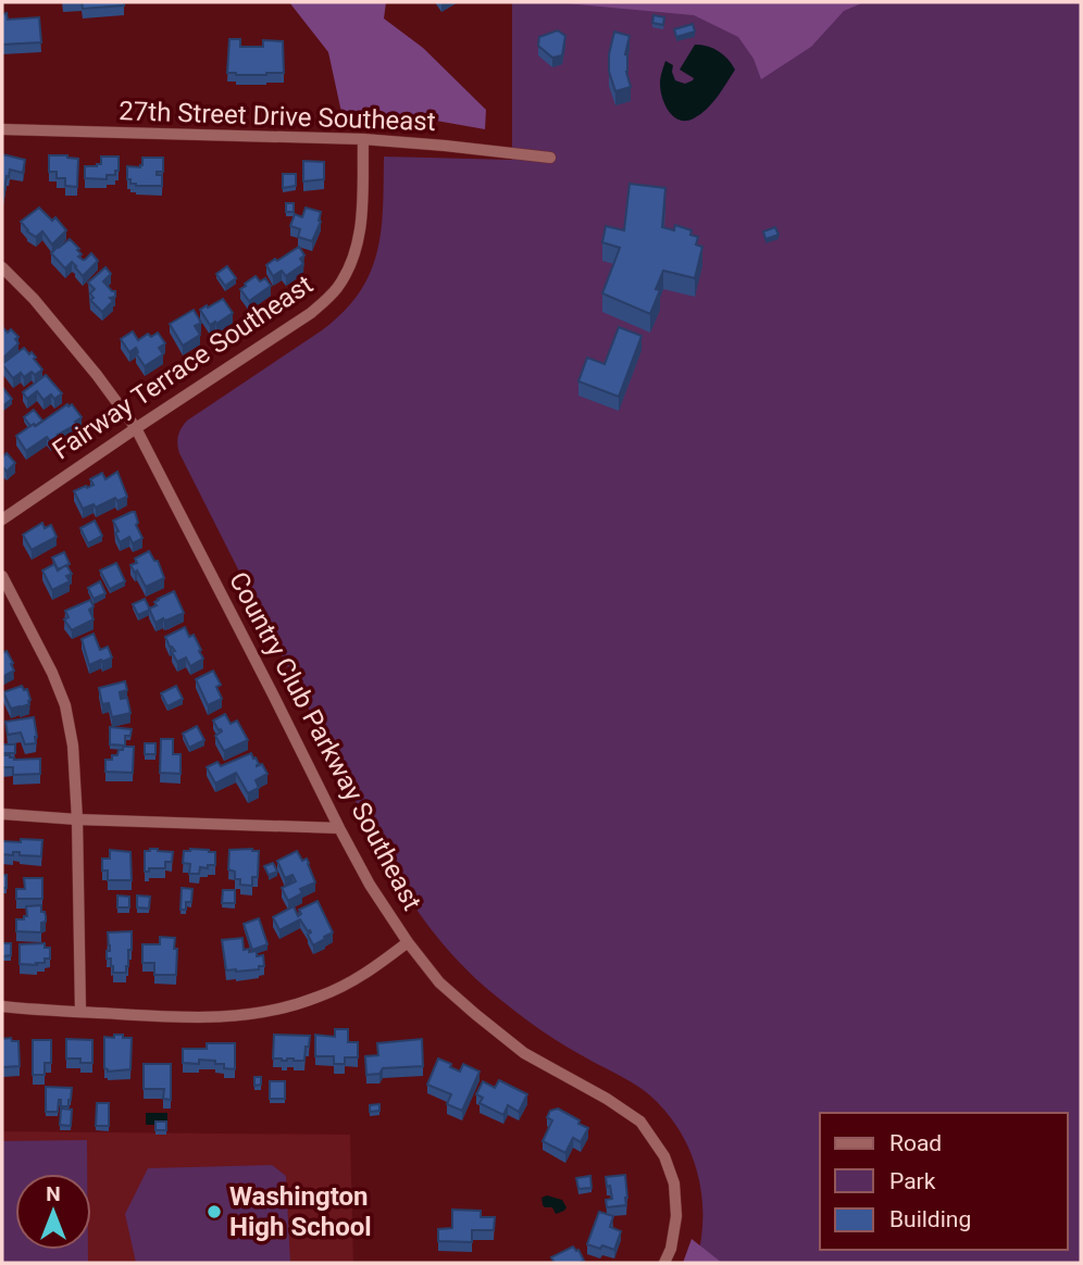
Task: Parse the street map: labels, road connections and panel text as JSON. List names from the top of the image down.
{
  "streets": {
    "street": ["27th Street Drive Southeast", "Fairway Terrace Southeast", "Country Club Parkway Southeast"]
  },
  "crossings": [
    ["27th Street Drive Southeast", "Fairway Terrace Southeast"],
    ["Fairway Terrace Southeast", "Country Club Parkway Southeast"]
  ],
  "places": ["Washington High School"],
  "legend": ["Road", "Park", "Building"],
  "north": "top"
}
